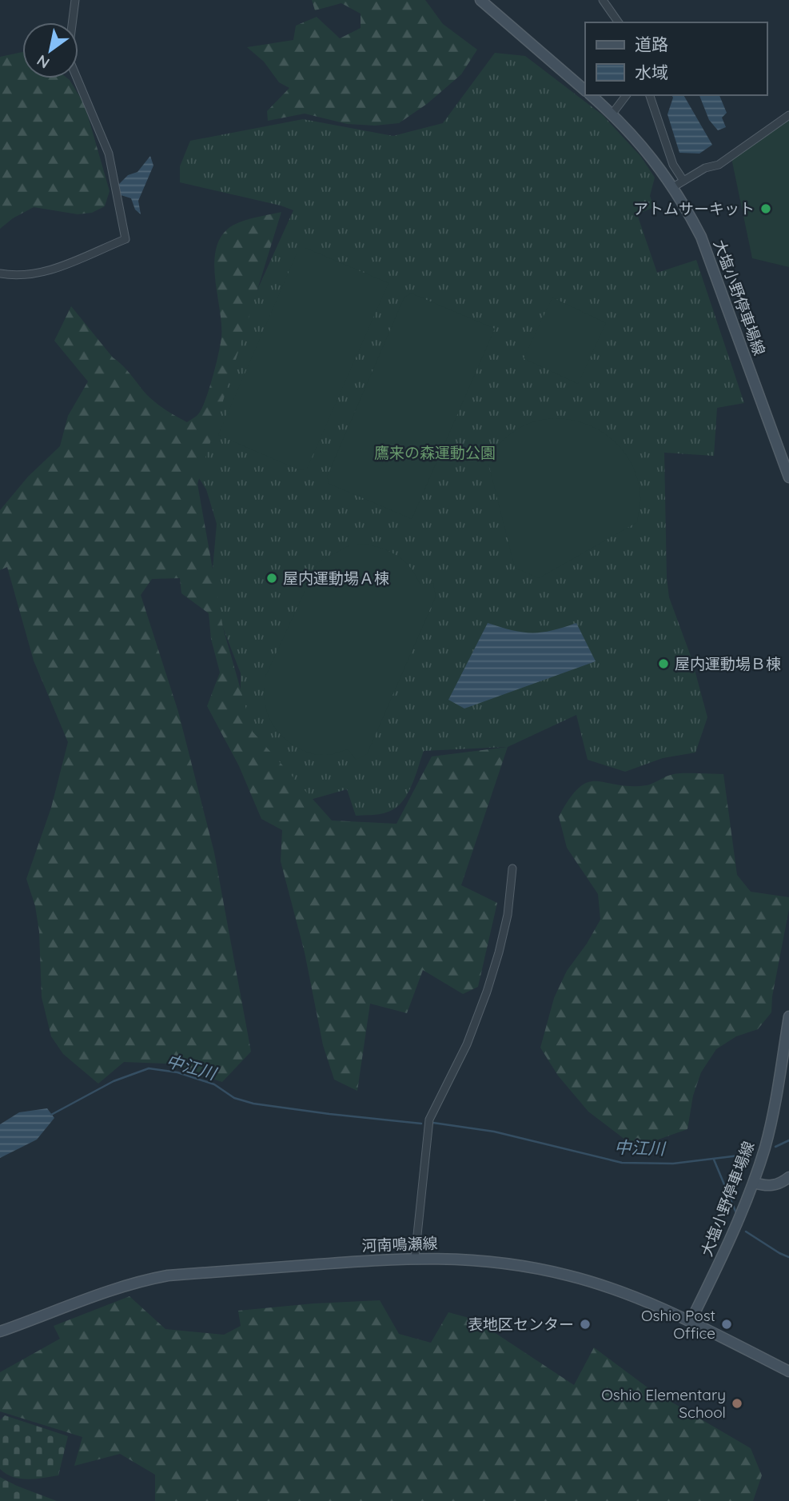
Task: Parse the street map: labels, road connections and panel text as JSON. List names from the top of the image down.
{
  "streets": {
    "main road": ["大塩小野停車場線", "河南鳴瀬線"]
  },
  "crossings": [
    ["大塩小野停車場線", "河南鳴瀬線"]
  ],
  "water": ["中江川"],
  "parks": ["鷹来の森運動公園"],
  "places": [
    "アトムサーキット",
    "屋内運動場Ａ棟",
    "屋内運動場Ｂ棟",
    "表地区センター",
    "Oshio Post Office",
    "Oshio Elementary School"
  ],
  "legend": ["道路", "水域"],
  "north": "bottom left"
}
